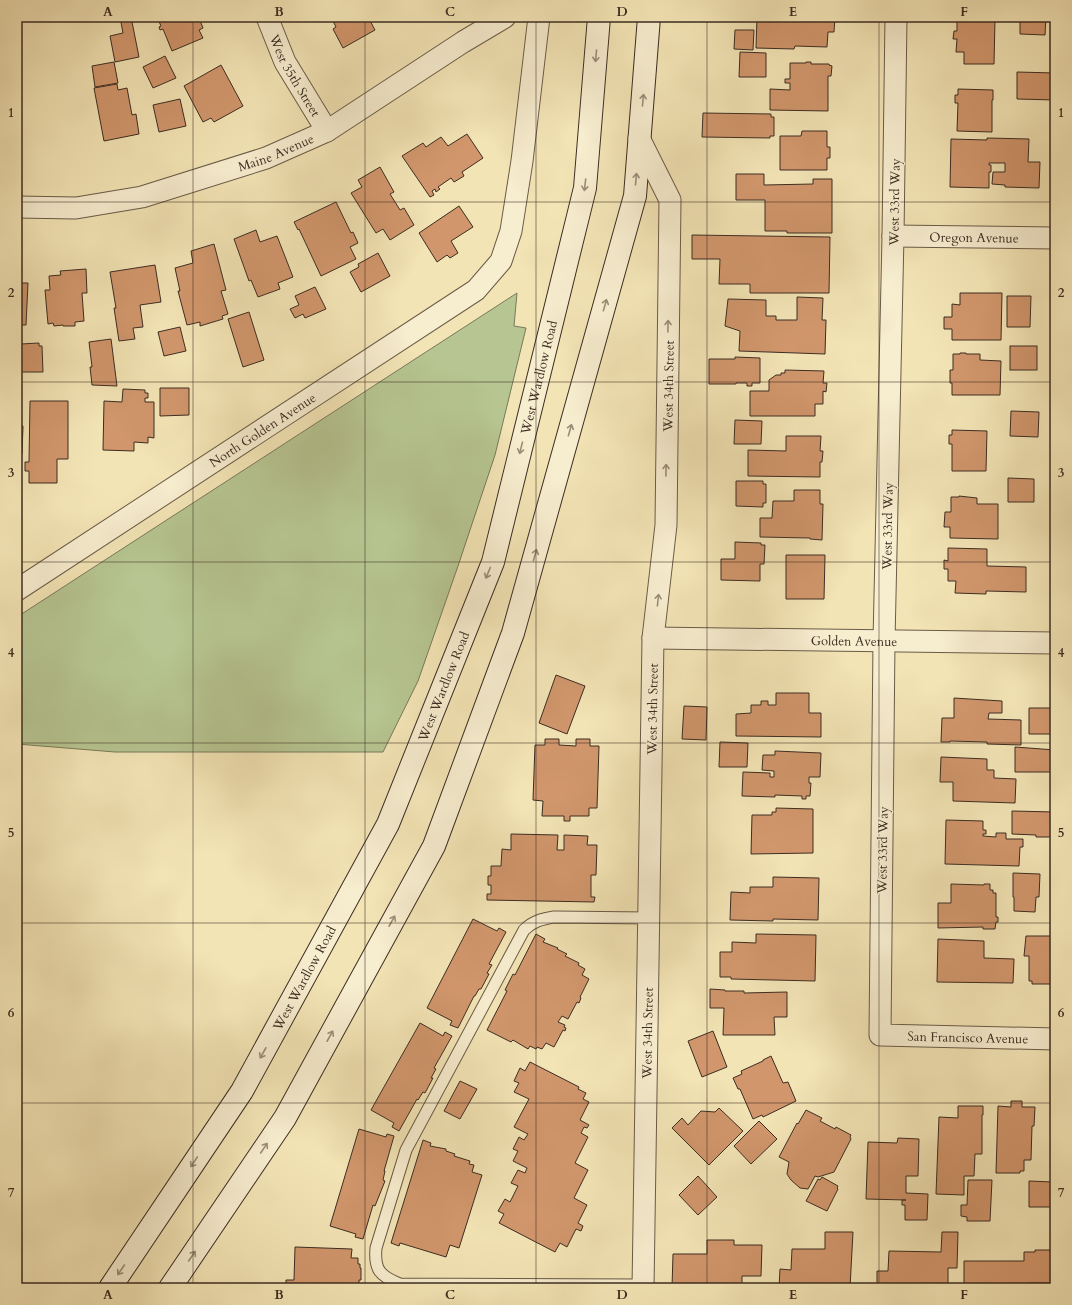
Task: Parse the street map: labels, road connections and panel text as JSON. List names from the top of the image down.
{
  "streets": {
    "main road": ["West Wardlow Road"],
    "street": [
      "West 35th Street",
      "Maine Avenue",
      "West 33rd Way",
      "Oregon Avenue",
      "West 34th Street",
      "North Golden Avenue",
      "Golden Avenue",
      "San Francisco Avenue"
    ]
  },
  "crossings": [
    ["West 35th Street", "Maine Avenue"],
    ["West 33rd Way", "Oregon Avenue"],
    ["West 33rd Way", "Golden Avenue"],
    ["West 33rd Way", "San Francisco Avenue"],
    ["West 34th Street", "Golden Avenue"]
  ],
  "one_way": ["West 34th Street"],
  "grid": {
    "columns": [
      "A",
      "B",
      "C",
      "D",
      "E",
      "F"
    ],
    "rows": [
      "1",
      "2",
      "3",
      "4",
      "5",
      "6",
      "7"
    ]
  }
}
